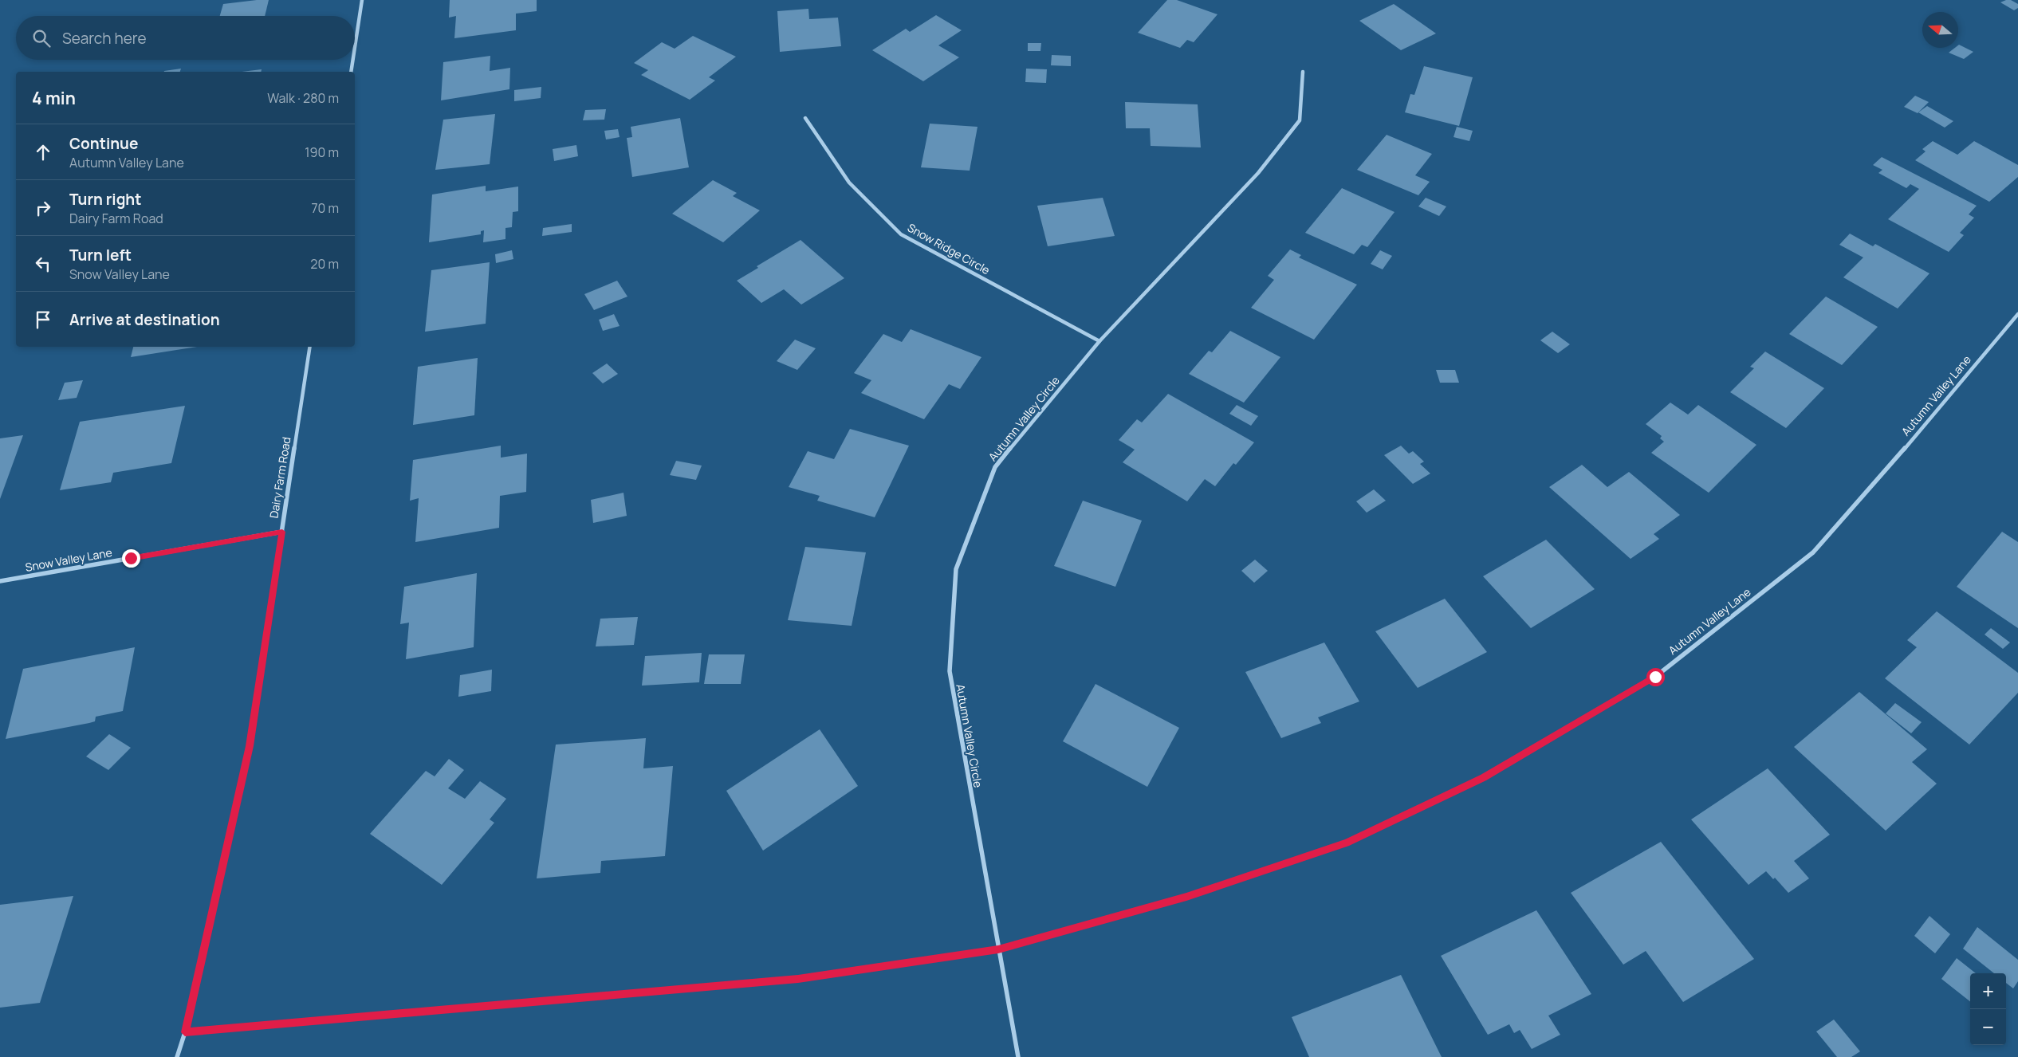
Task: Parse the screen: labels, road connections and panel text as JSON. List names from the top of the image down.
{
  "streets": {
    "street": [
      "Snow Ridge Circle",
      "Autumn Valley Lane",
      "Autumn Valley Circle",
      "Dairy Farm Road",
      "Snow Valley Lane"
    ]
  },
  "crossings": [
    ["Snow Ridge Circle", "Autumn Valley Circle"],
    ["Autumn Valley Lane", "Autumn Valley Circle"],
    ["Autumn Valley Lane", "Dairy Farm Road"],
    ["Dairy Farm Road", "Snow Valley Lane"]
  ],
  "north": "left",
  "page": {
    "search": "Search here",
    "heading": ["4 min", "Walk · 280 m"],
    "list": [
      ["Continue", "Autumn Valley Lane", "190 m"],
      ["Turn right", "Dairy Farm Road", "70 m"],
      ["Turn left", "Snow Valley Lane", "20 m"],
      "Arrive at destination"
    ],
    "map_buttons": ["+", "−"]
  }
}
